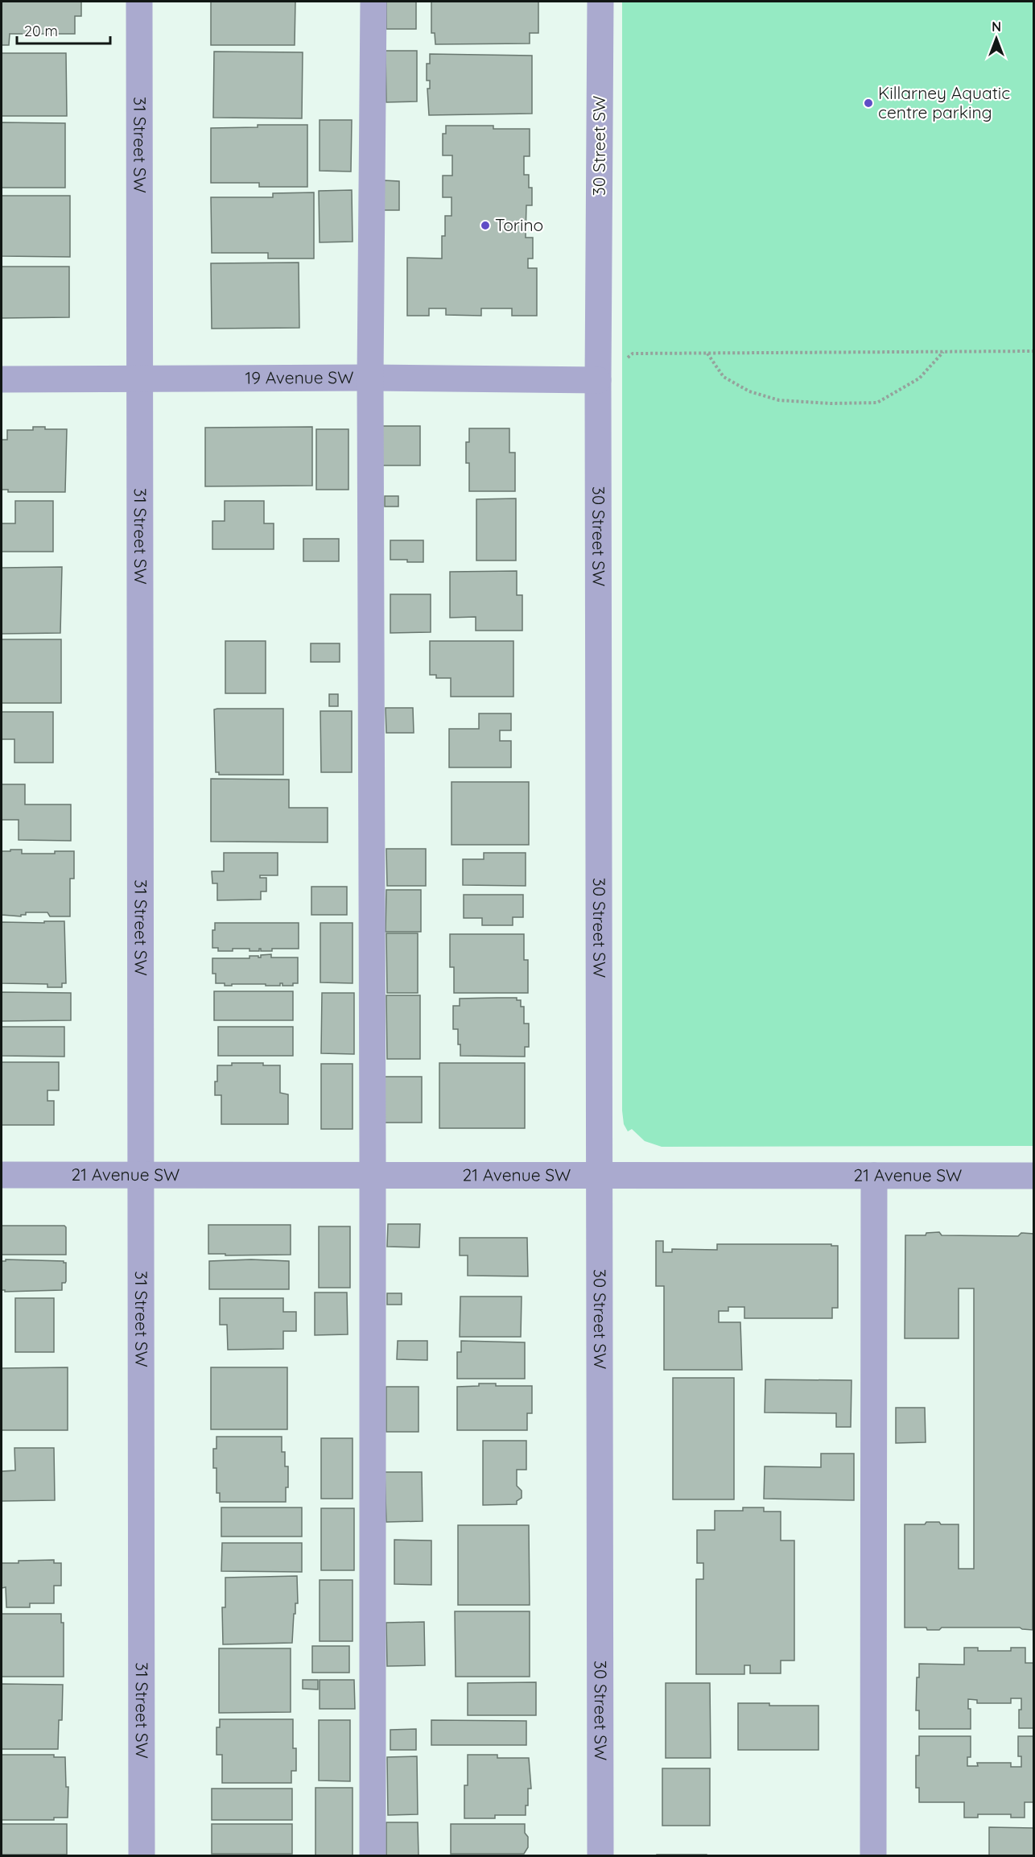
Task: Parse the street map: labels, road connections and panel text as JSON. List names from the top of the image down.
{
  "streets": {
    "street": [
      "31 Street SW",
      "30 Street SW",
      "19 Avenue SW",
      "21 Avenue SW"
    ]
  },
  "crossings": [
    ["31 Street SW", "19 Avenue SW"],
    ["31 Street SW", "21 Avenue SW"],
    ["30 Street SW", "19 Avenue SW"],
    ["30 Street SW", "21 Avenue SW"]
  ],
  "places": ["Killarney Aquatic centre parking", "Torino"],
  "scale_bar": "20 m",
  "north": "top"
}
